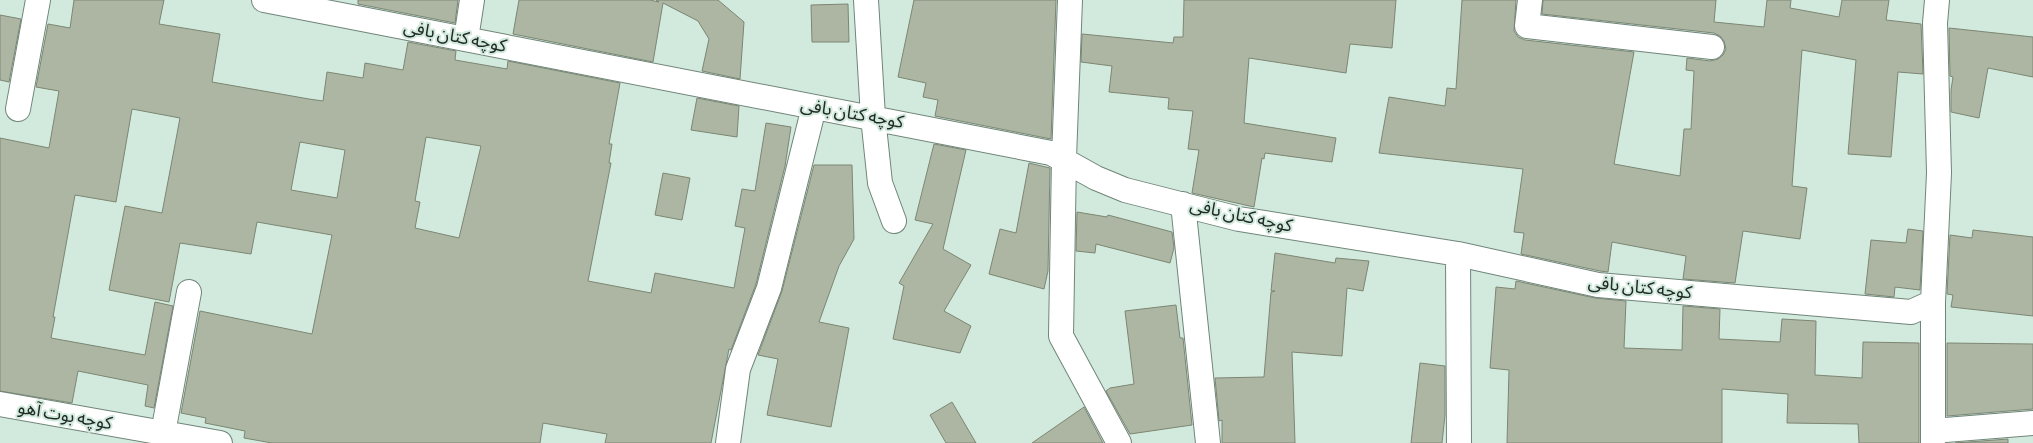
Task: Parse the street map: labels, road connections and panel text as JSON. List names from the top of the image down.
{
  "streets": {
    "street": ["کوچه کتان بافی", "کوچه بوت آهو"]
  }
}
